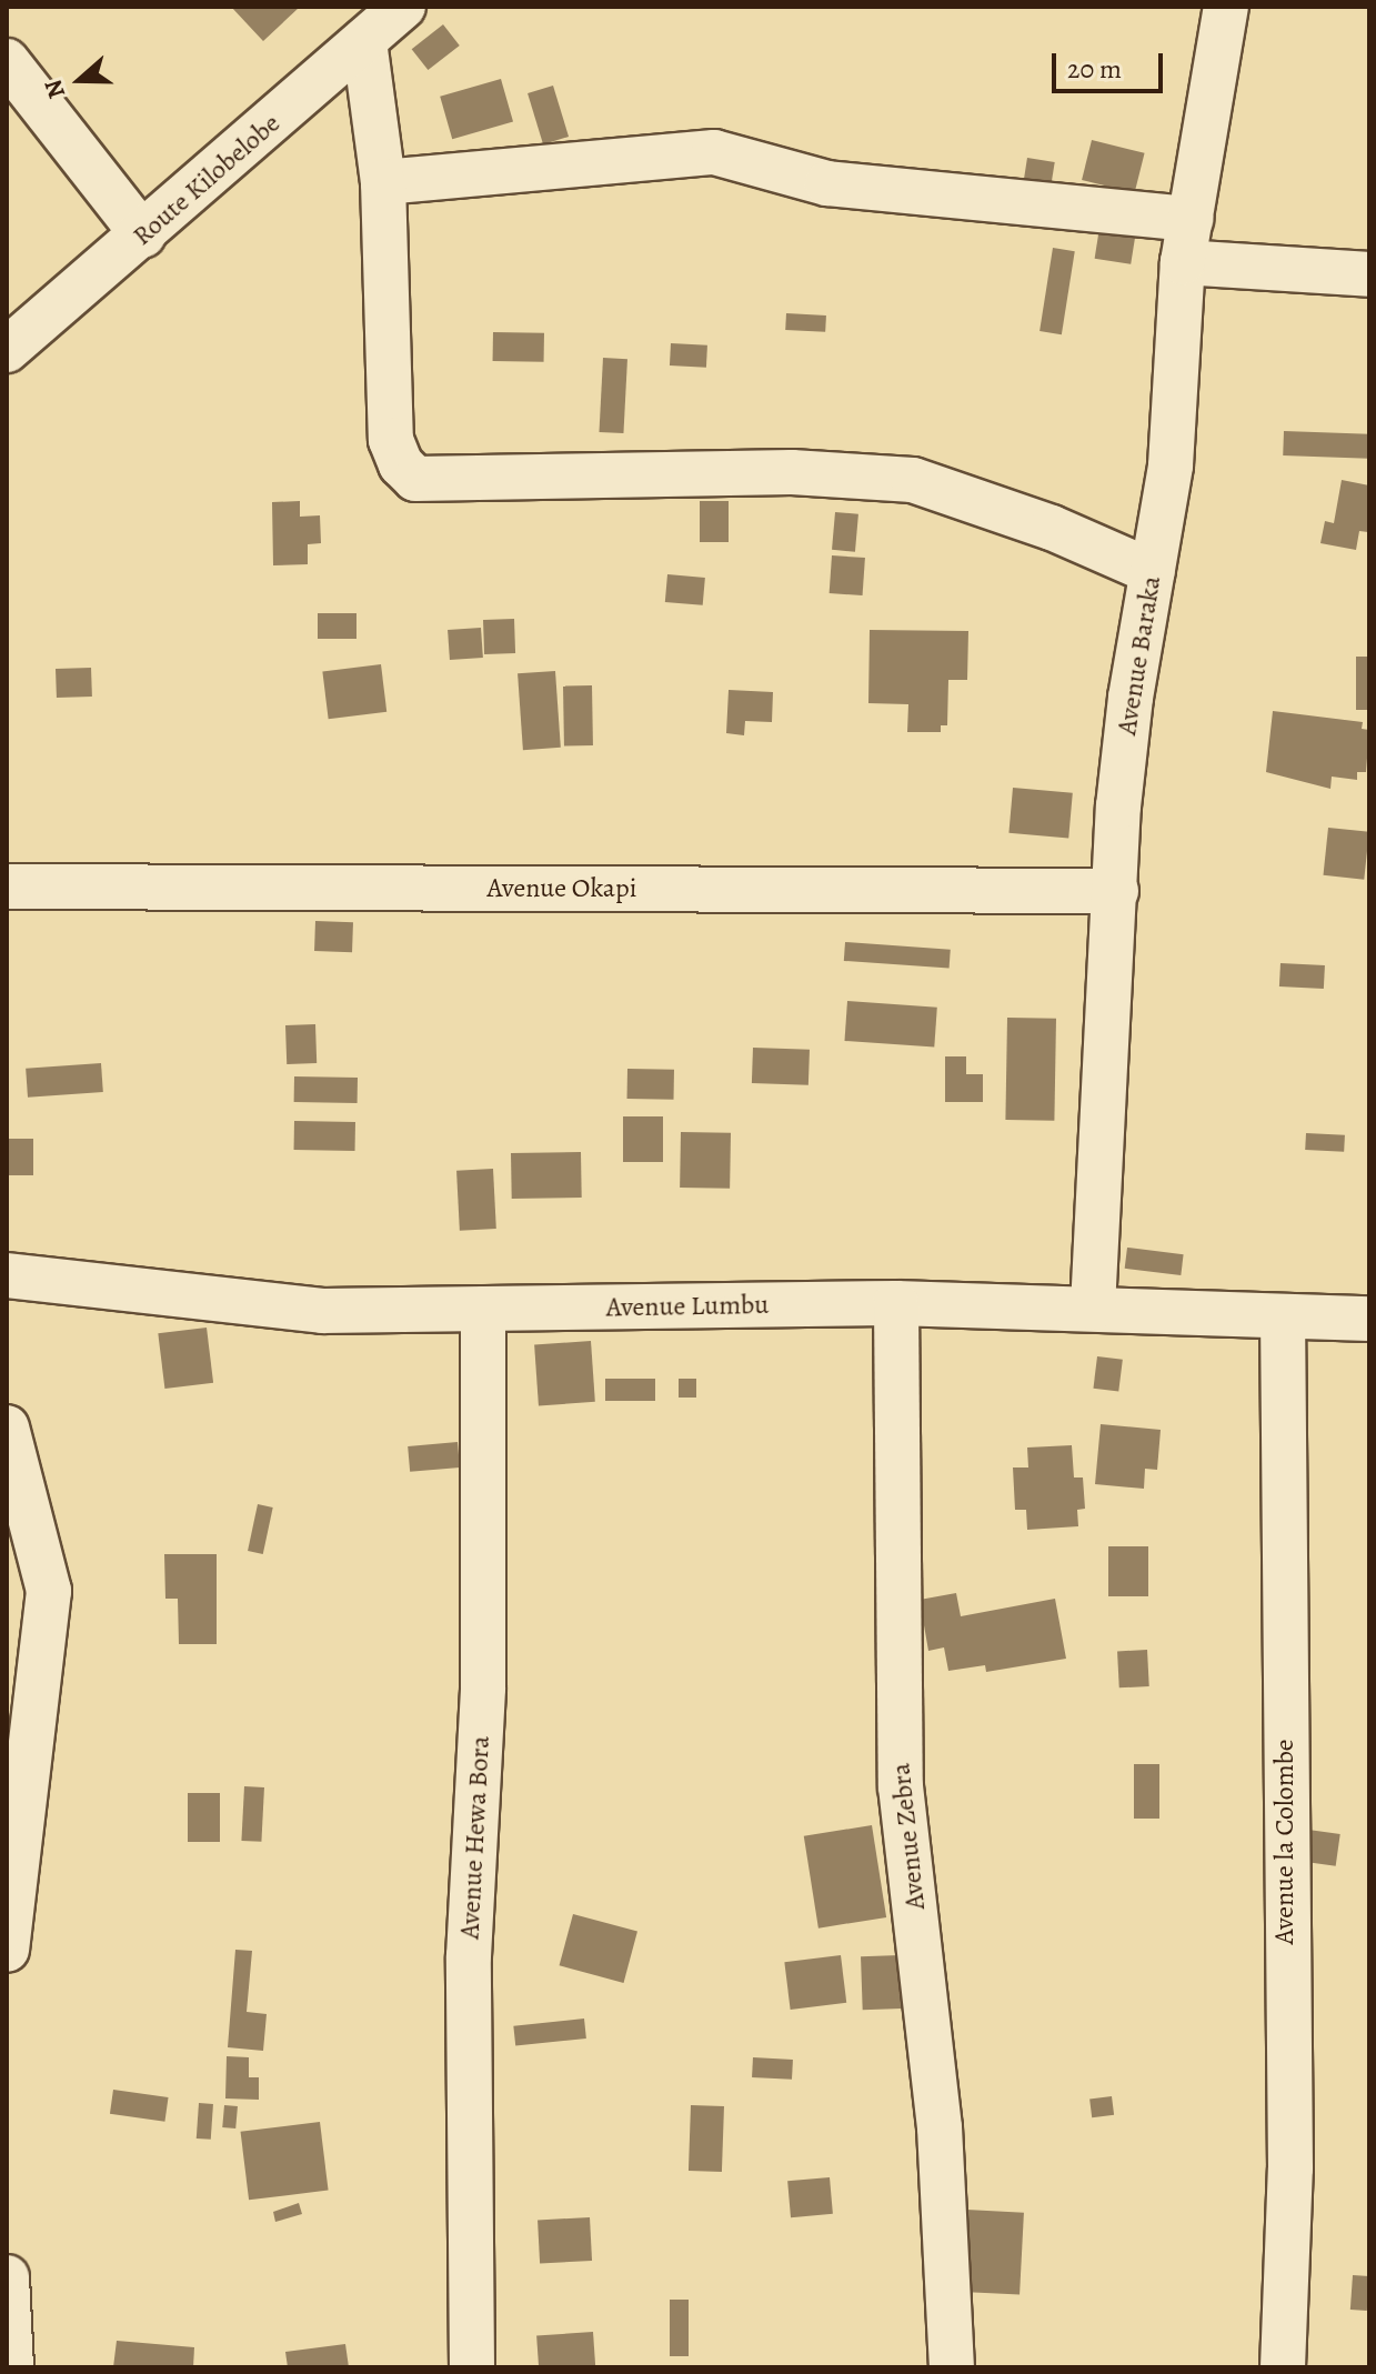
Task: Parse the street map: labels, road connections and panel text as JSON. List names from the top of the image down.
{
  "streets": {
    "street": [
      "Route Kilobelobe",
      "Avenue Baraka",
      "Avenue Okapi",
      "Avenue Lumbu",
      "Avenue Zebra",
      "Avenue Hewa Bora",
      "Avenue la Colombe"
    ]
  },
  "crossings": [
    ["Avenue Baraka", "Avenue Okapi"],
    ["Avenue Baraka", "Avenue Lumbu"],
    ["Avenue Lumbu", "Avenue Zebra"],
    ["Avenue Lumbu", "Avenue Hewa Bora"],
    ["Avenue Lumbu", "Avenue la Colombe"]
  ],
  "scale_bar": "20 m",
  "north": "left"
}
